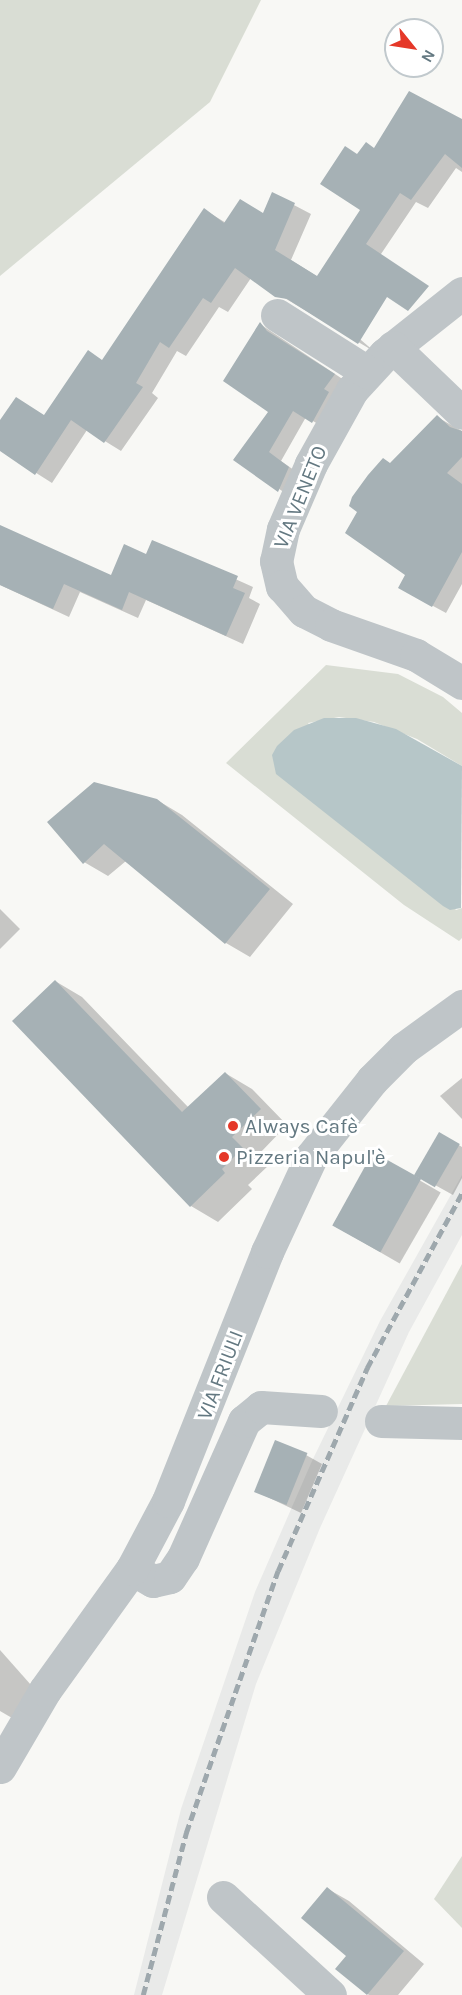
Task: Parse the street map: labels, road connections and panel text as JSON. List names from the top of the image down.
{
  "streets": {
    "street": ["VIA VENETO", "VIA FRIULI"]
  },
  "places": ["Always Cafè", "Pizzeria Napul'è"],
  "north": "bottom right"
}
